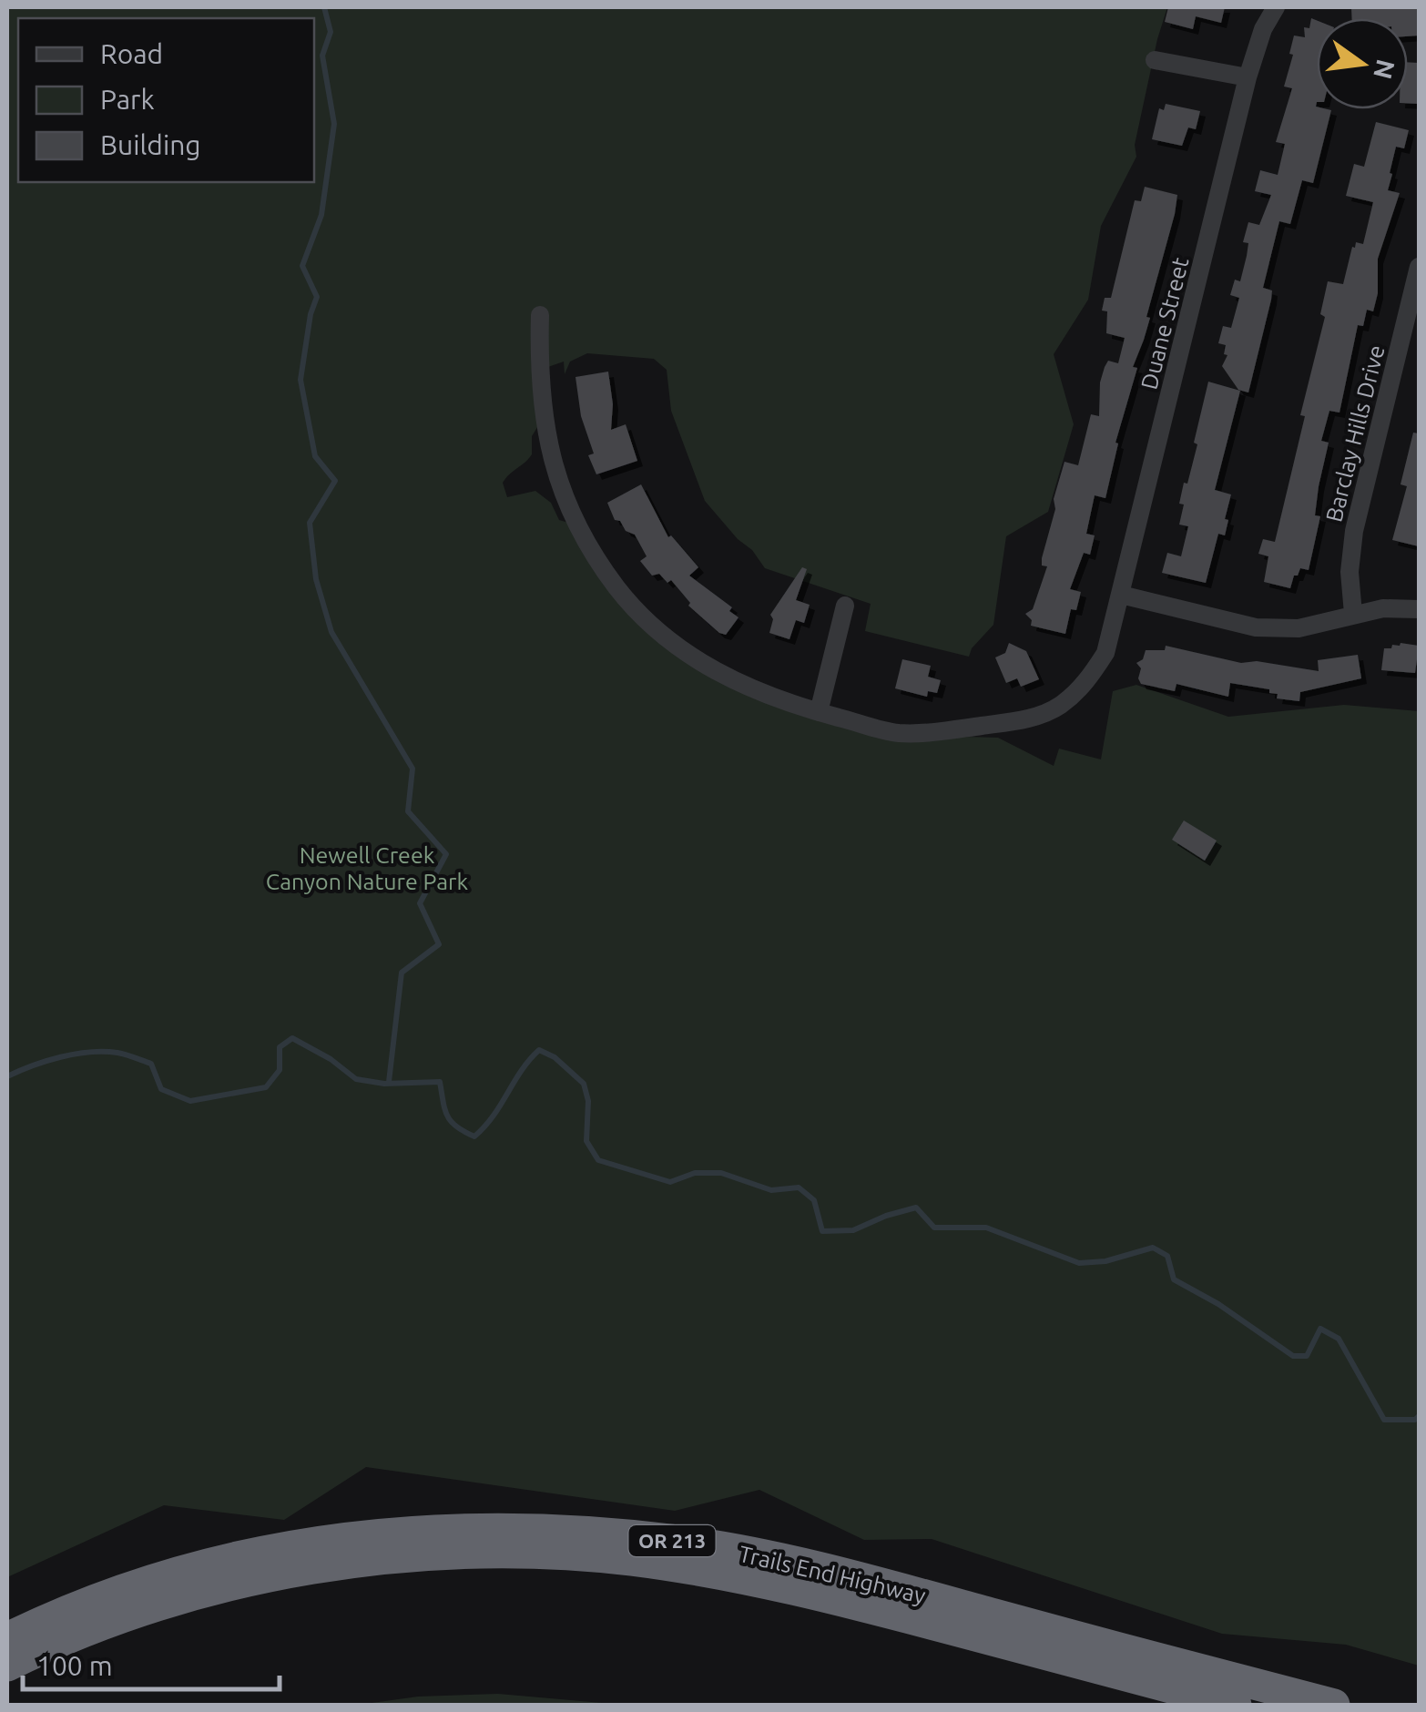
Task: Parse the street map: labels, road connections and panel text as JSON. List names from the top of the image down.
{
  "streets": {
    "highway": ["OR 213", "Trails End Highway"],
    "street": ["Duane Street", "Barclay Hills Drive"]
  },
  "parks": ["Newell Creek Canyon Nature Park"],
  "legend": ["Road", "Park", "Building"],
  "scale_bar": "100 m",
  "north": "right"
}
